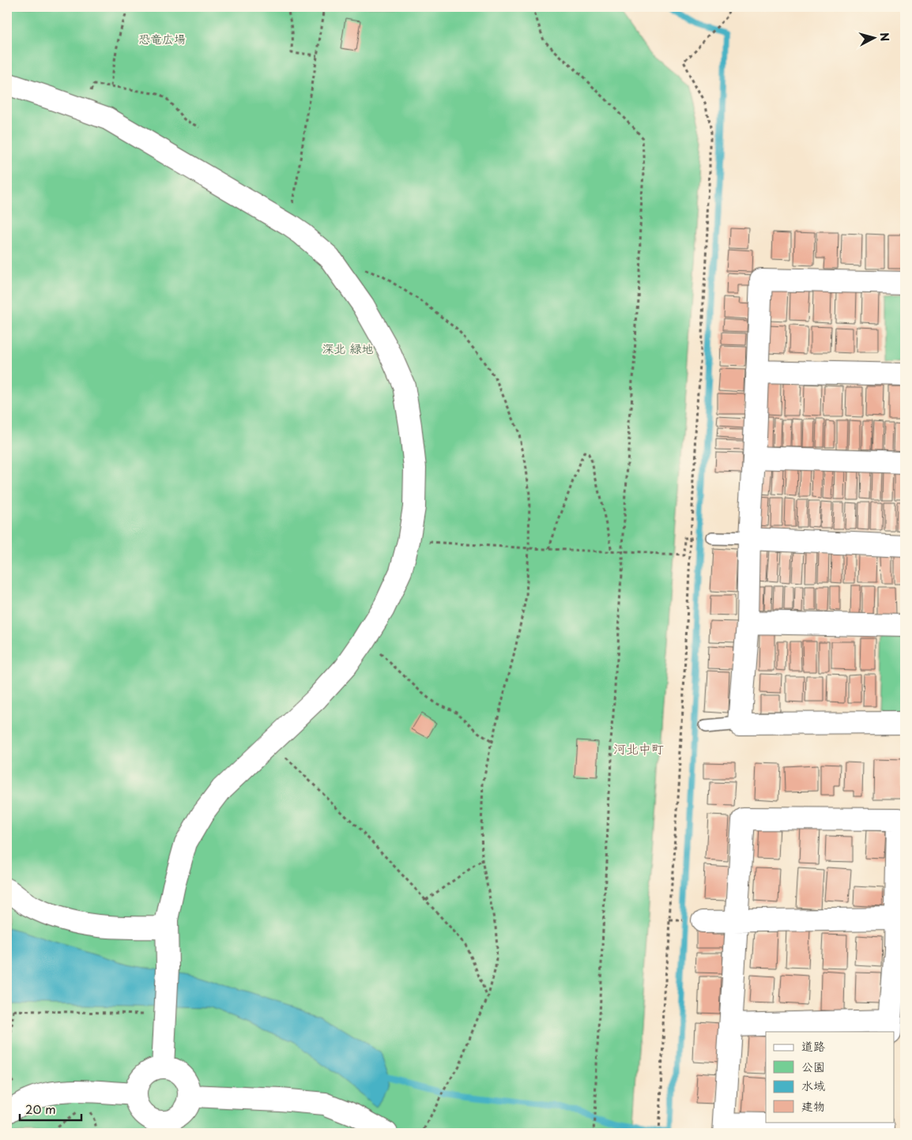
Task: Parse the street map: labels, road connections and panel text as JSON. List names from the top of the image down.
{
  "districts": ["河北中町"],
  "parks": ["恐竜広場", "深北 緑地"],
  "legend": [
    "道路",
    "公園",
    "水域",
    "建物"
  ],
  "scale_bar": "20 m",
  "north": "right"
}
